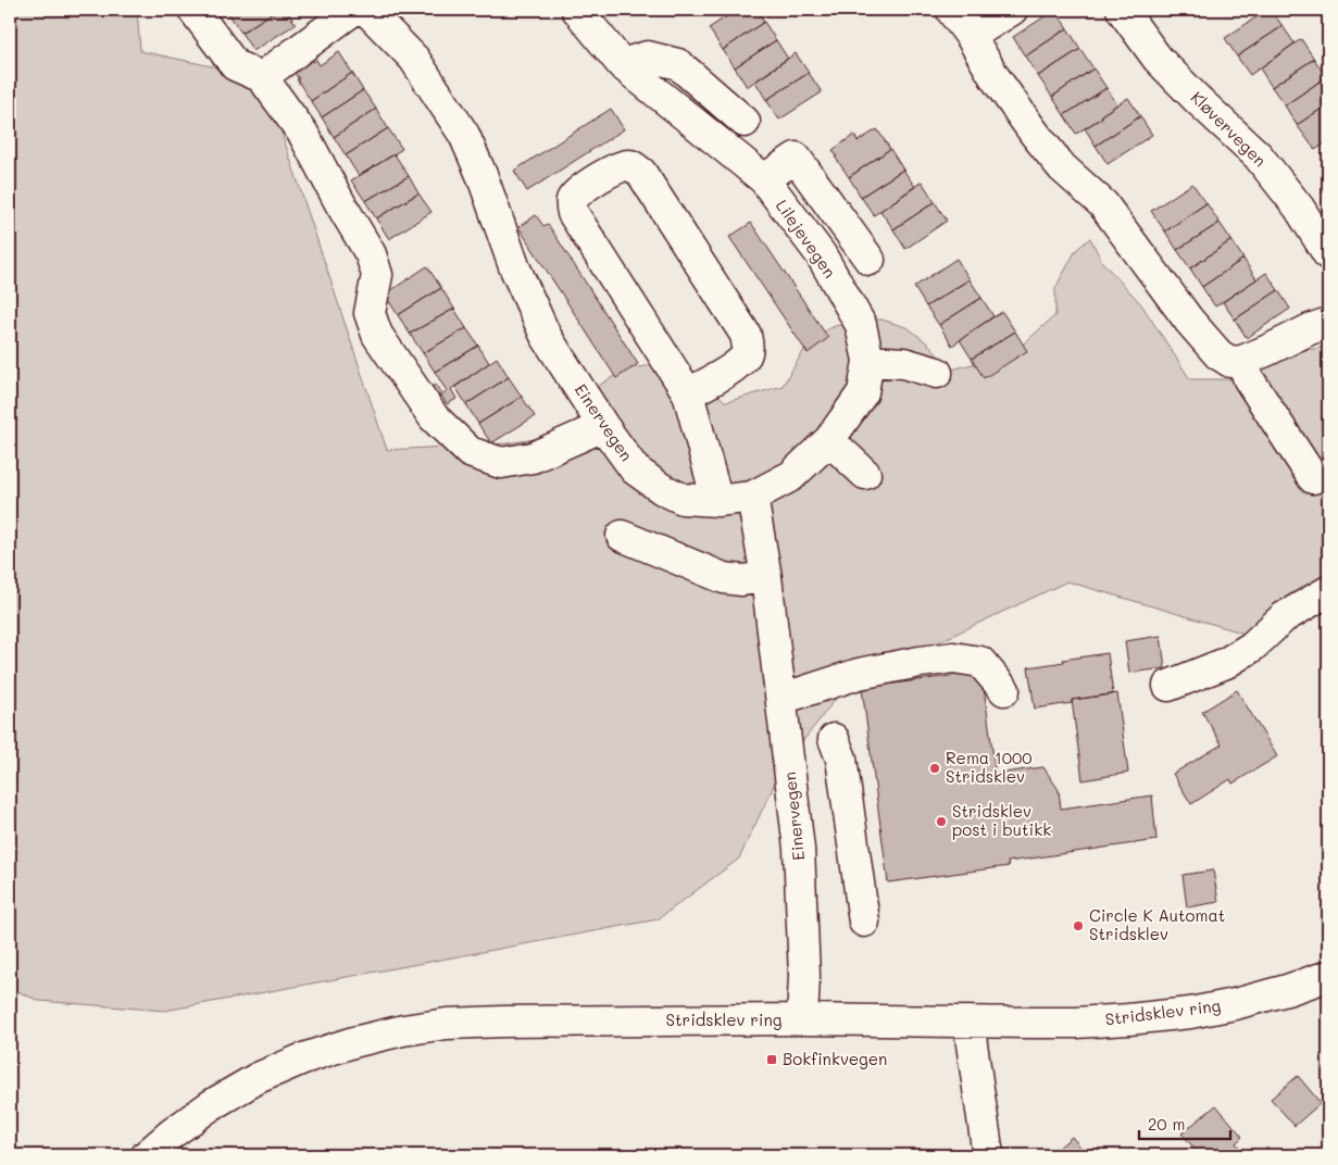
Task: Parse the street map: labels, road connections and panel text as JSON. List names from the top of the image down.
{
  "streets": {
    "street": [
      "Kløvervegen",
      "Lilejevegen",
      "Einervegen",
      "Stridsklev ring"
    ]
  },
  "crossings": [
    ["Lilejevegen", "Einervegen"],
    ["Einervegen", "Stridsklev ring"]
  ],
  "places": {
    "other": ["Rema 1000 Stridsklev", "Stridsklev post i butikk", "Circle K Automat Stridsklev"],
    "transit": ["Bokfinkvegen"]
  },
  "scale_bar": "20 m"
}
